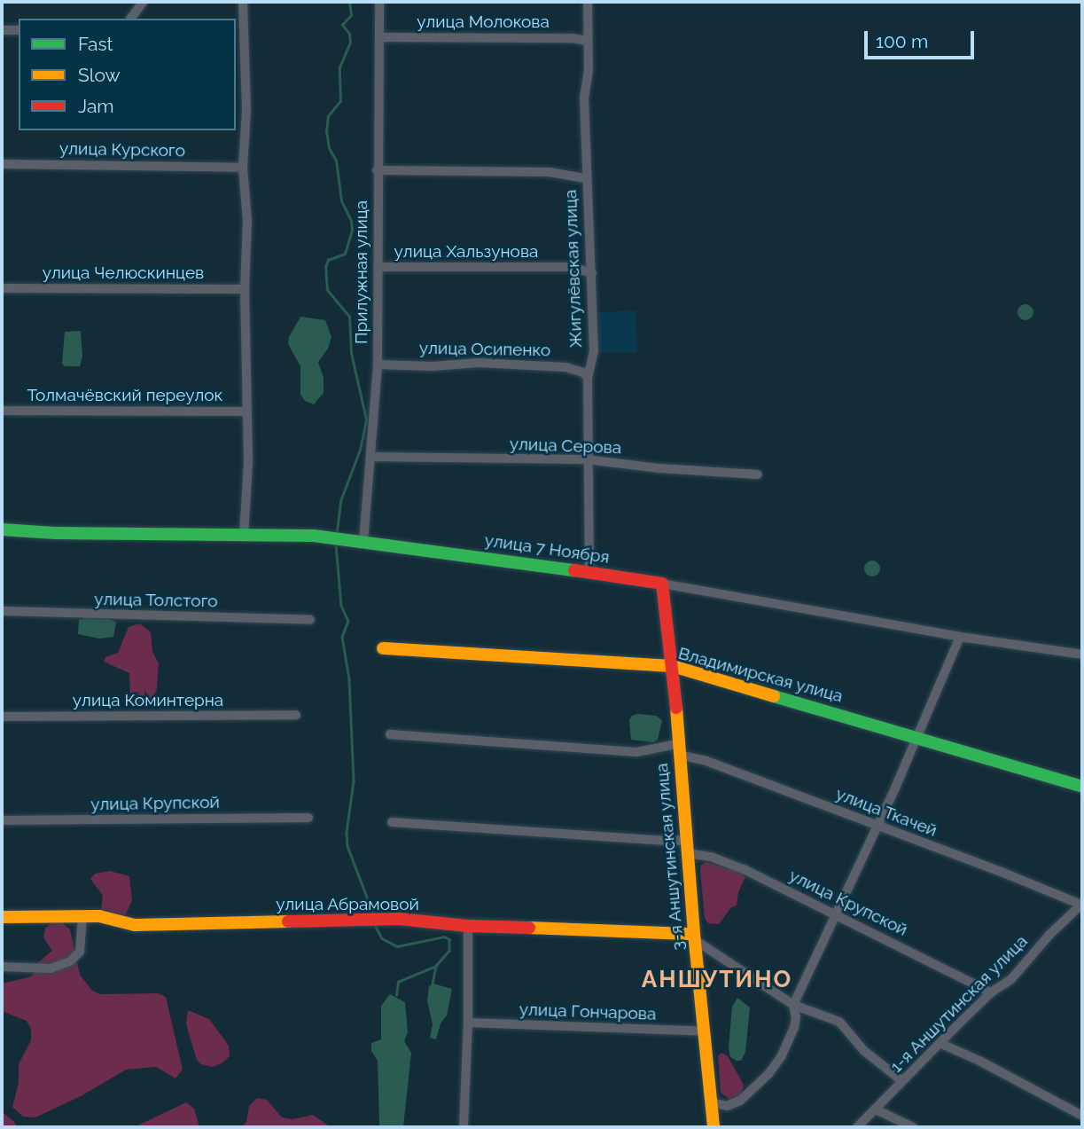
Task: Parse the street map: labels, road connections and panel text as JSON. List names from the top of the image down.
{
  "streets": {
    "street": [
      "улица Молокова",
      "улица Курского",
      "улица Хальзунова",
      "Жигулёвская улица",
      "Прилужная улица",
      "улица Челюскинцев",
      "улица Осипенко",
      "Толмачёвский переулок",
      "улица Серова",
      "улица 7 Ноября",
      "улица Толстого",
      "Владимирская улица",
      "улица Коминтерна",
      "улица Крупской",
      "улица Ткачей",
      "3-я Аншутинская улица",
      "улица Абрамовой",
      "1-я Аншутинская улица",
      "улица Гончарова"
    ]
  },
  "crossings": [
    ["улица Молокова", "Жигулёвская улица"],
    ["улица Молокова", "Прилужная улица"],
    ["улица Хальзунова", "Жигулёвская улица"],
    ["улица Хальзунова", "Прилужная улица"],
    ["Жигулёвская улица", "улица Осипенко"],
    ["Жигулёвская улица", "улица Серова"],
    ["Жигулёвская улица", "улица 7 Ноября"],
    ["Прилужная улица", "улица Осипенко"],
    ["Прилужная улица", "улица Серова"],
    ["Прилужная улица", "улица 7 Ноября"],
    ["улица 7 Ноября", "3-я Аншутинская улица"],
    ["Владимирская улица", "3-я Аншутинская улица"],
    ["улица Крупской", "3-я Аншутинская улица"],
    ["улица Крупской", "1-я Аншутинская улица"],
    ["улица Ткачей", "3-я Аншутинская улица"],
    ["улица Ткачей", "1-я Аншутинская улица"],
    ["3-я Аншутинская улица", "улица Абрамовой"],
    ["3-я Аншутинская улица", "улица Гончарова"]
  ],
  "districts": ["АНШУТИНО"],
  "legend": ["Fast", "Slow", "Jam"],
  "scale_bar": "100 m"
}
